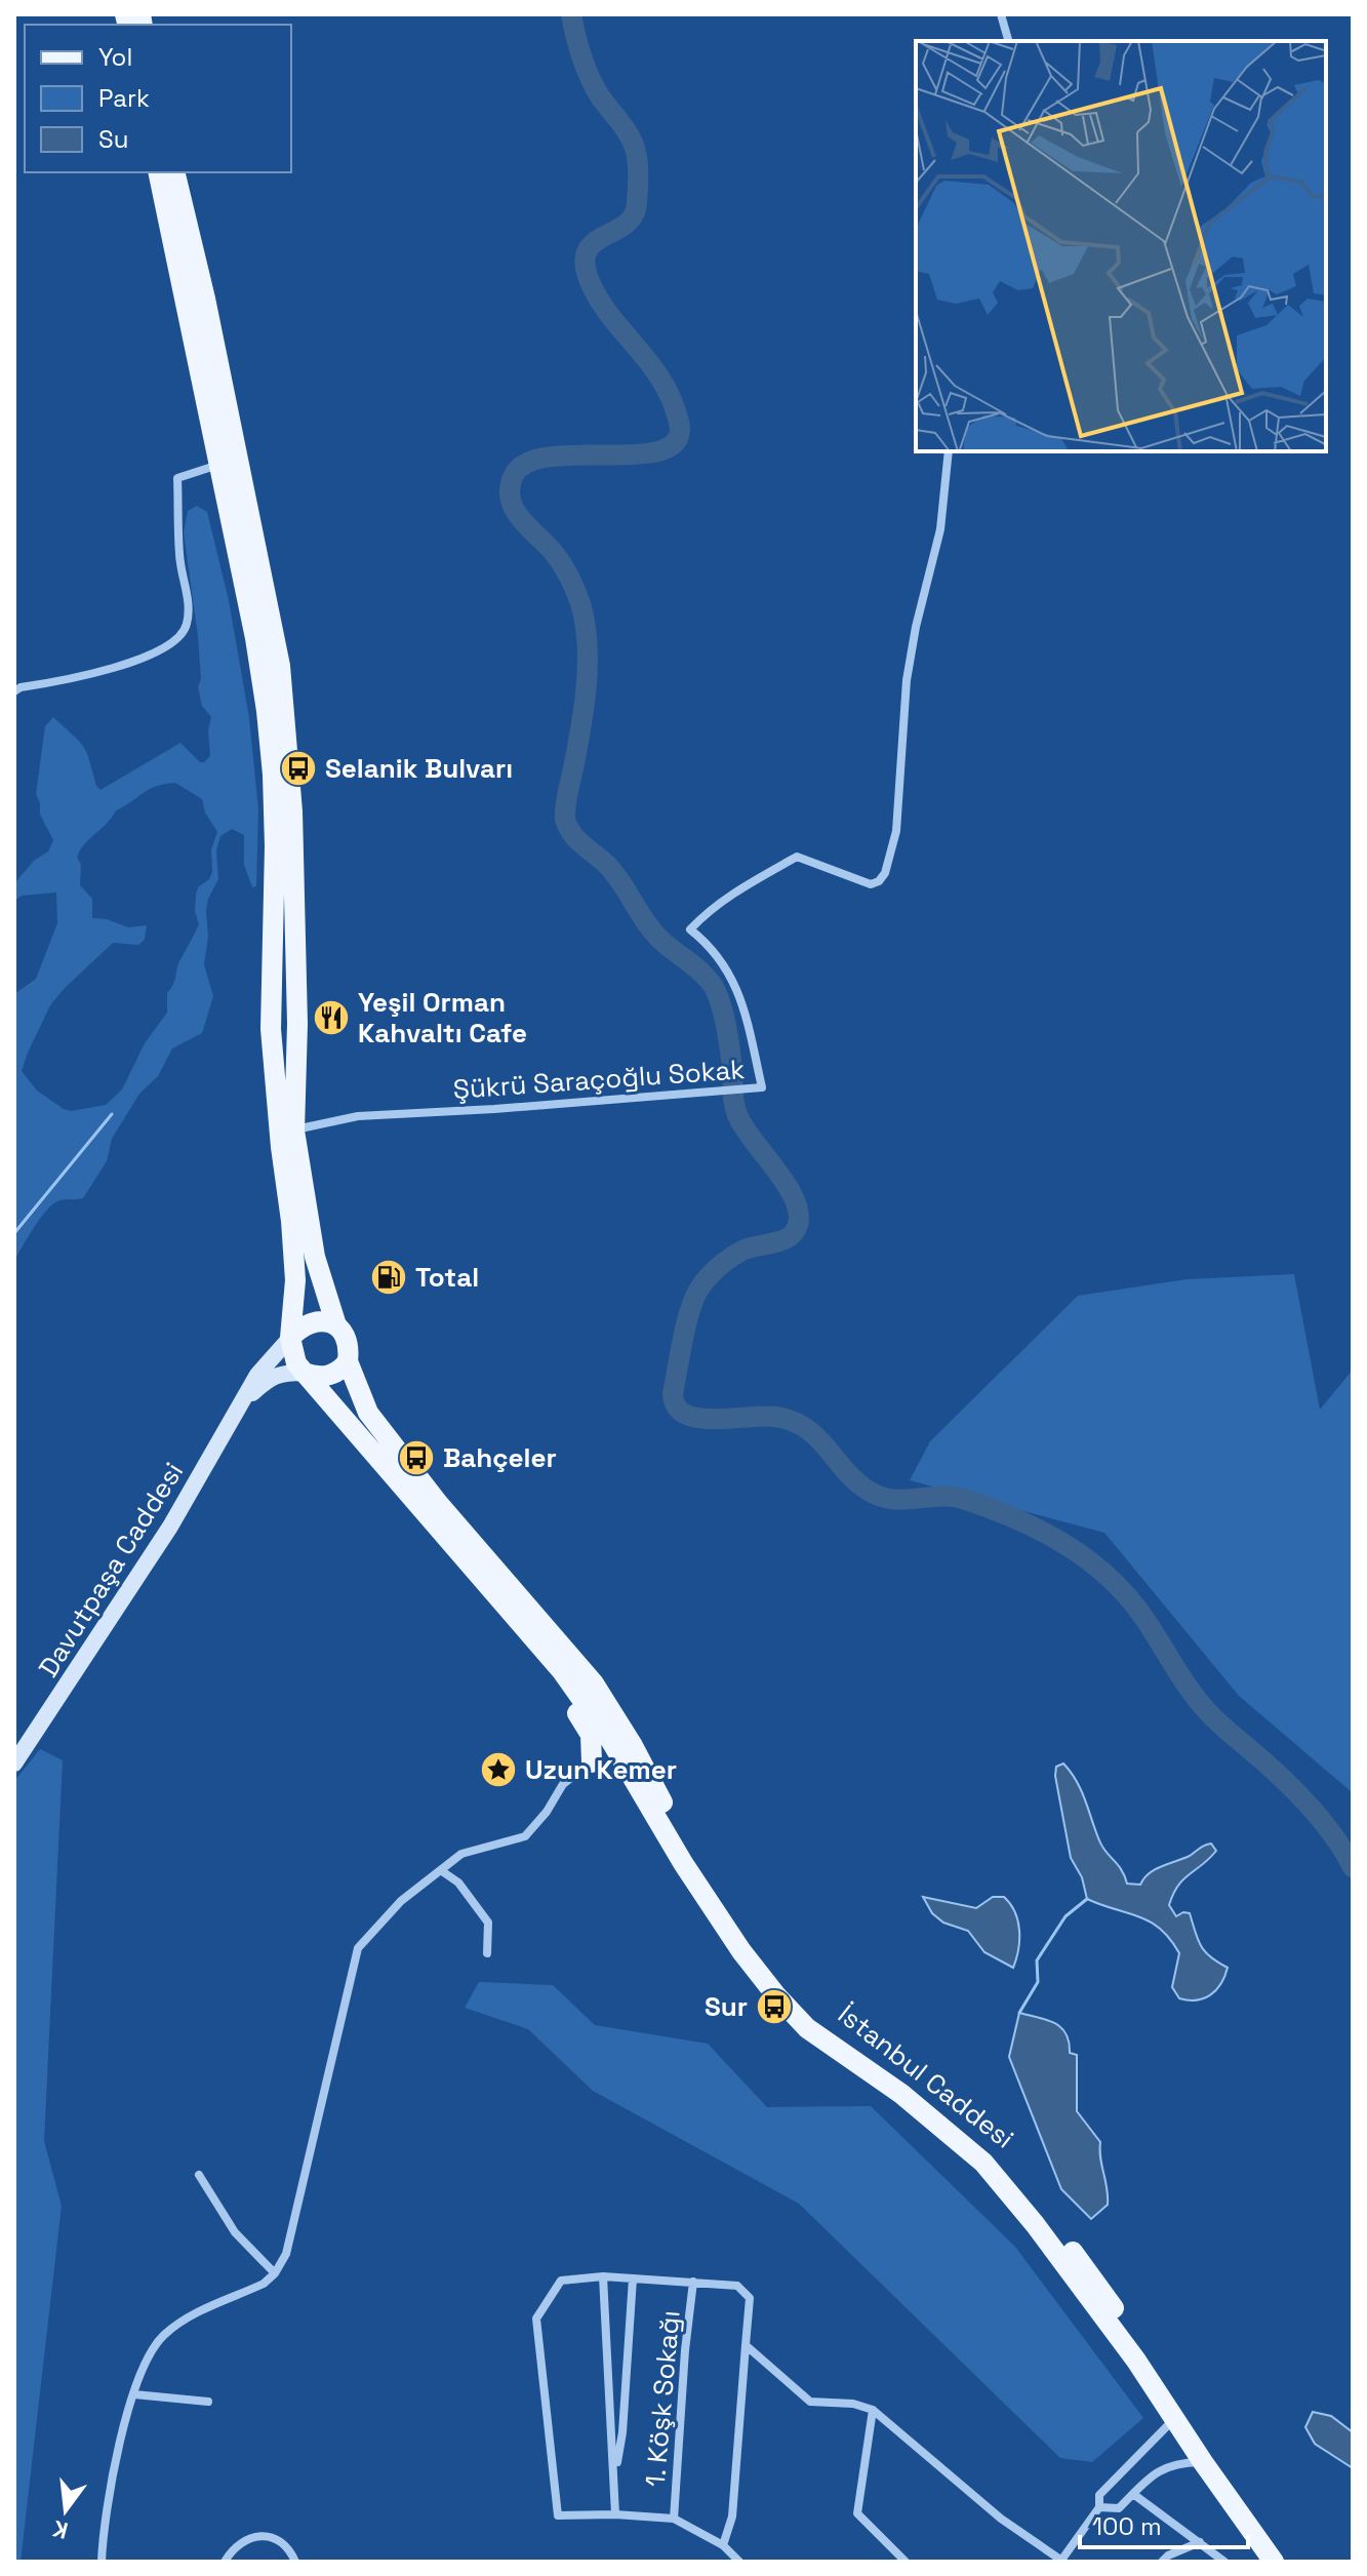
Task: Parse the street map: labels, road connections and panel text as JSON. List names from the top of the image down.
{
  "streets": {
    "main road": ["İstanbul Caddesi"],
    "street": ["Şükrü Saraçoğlu Sokak", "Davutpaşa Caddesi", "1. Köşk Sokağı"]
  },
  "places": {
    "bus stop": ["Selanik Bulvarı", "Bahçeler", "Sur"],
    "restaurant": ["Yeşil Orman Kahvaltı Cafe"],
    "fuel station": ["Total"],
    "place": ["Uzun Kemer"]
  },
  "legend": ["Yol", "Park", "Su"],
  "scale_bar": "100 m",
  "north": "bottom"
}
